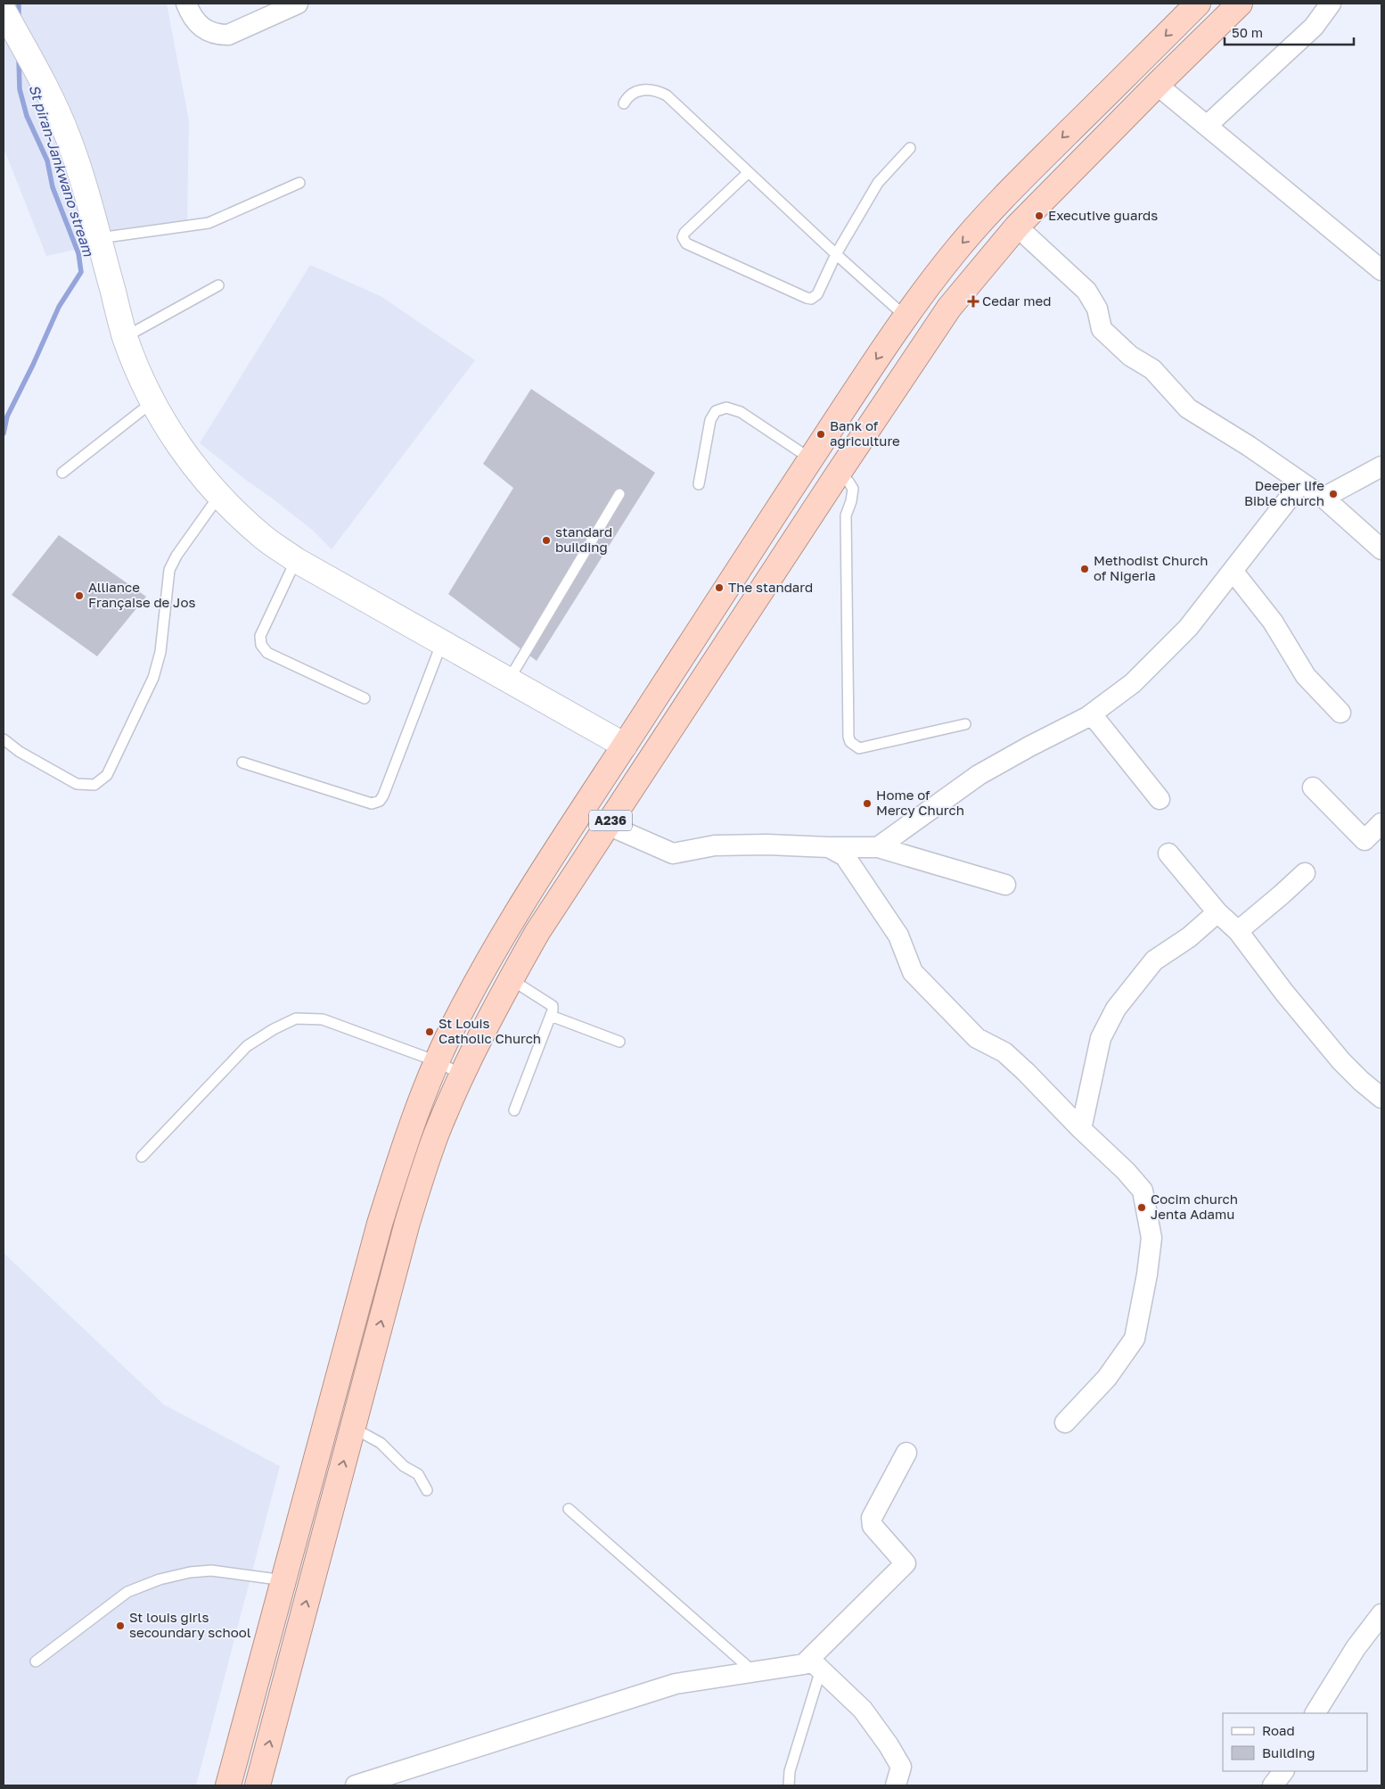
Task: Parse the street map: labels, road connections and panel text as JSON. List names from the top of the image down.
{
  "streets": {
    "highway": ["A236"]
  },
  "water": ["St piran-Jankwano stream"],
  "places": {
    "other": [
      "Executive guards",
      "Bank of agriculture",
      "Deeper life Bible church",
      "standard building",
      "Methodist Church of Nigeria",
      "The standard",
      "Alliance Française de Jos",
      "Home of Mercy Church",
      "St Louis Catholic Church",
      "Cocim church Jenta Adamu",
      "St louis girls secoundary school"
    ],
    "health": ["Cedar med"]
  },
  "legend": ["Road", "Building"],
  "scale_bar": "50 m"
}
